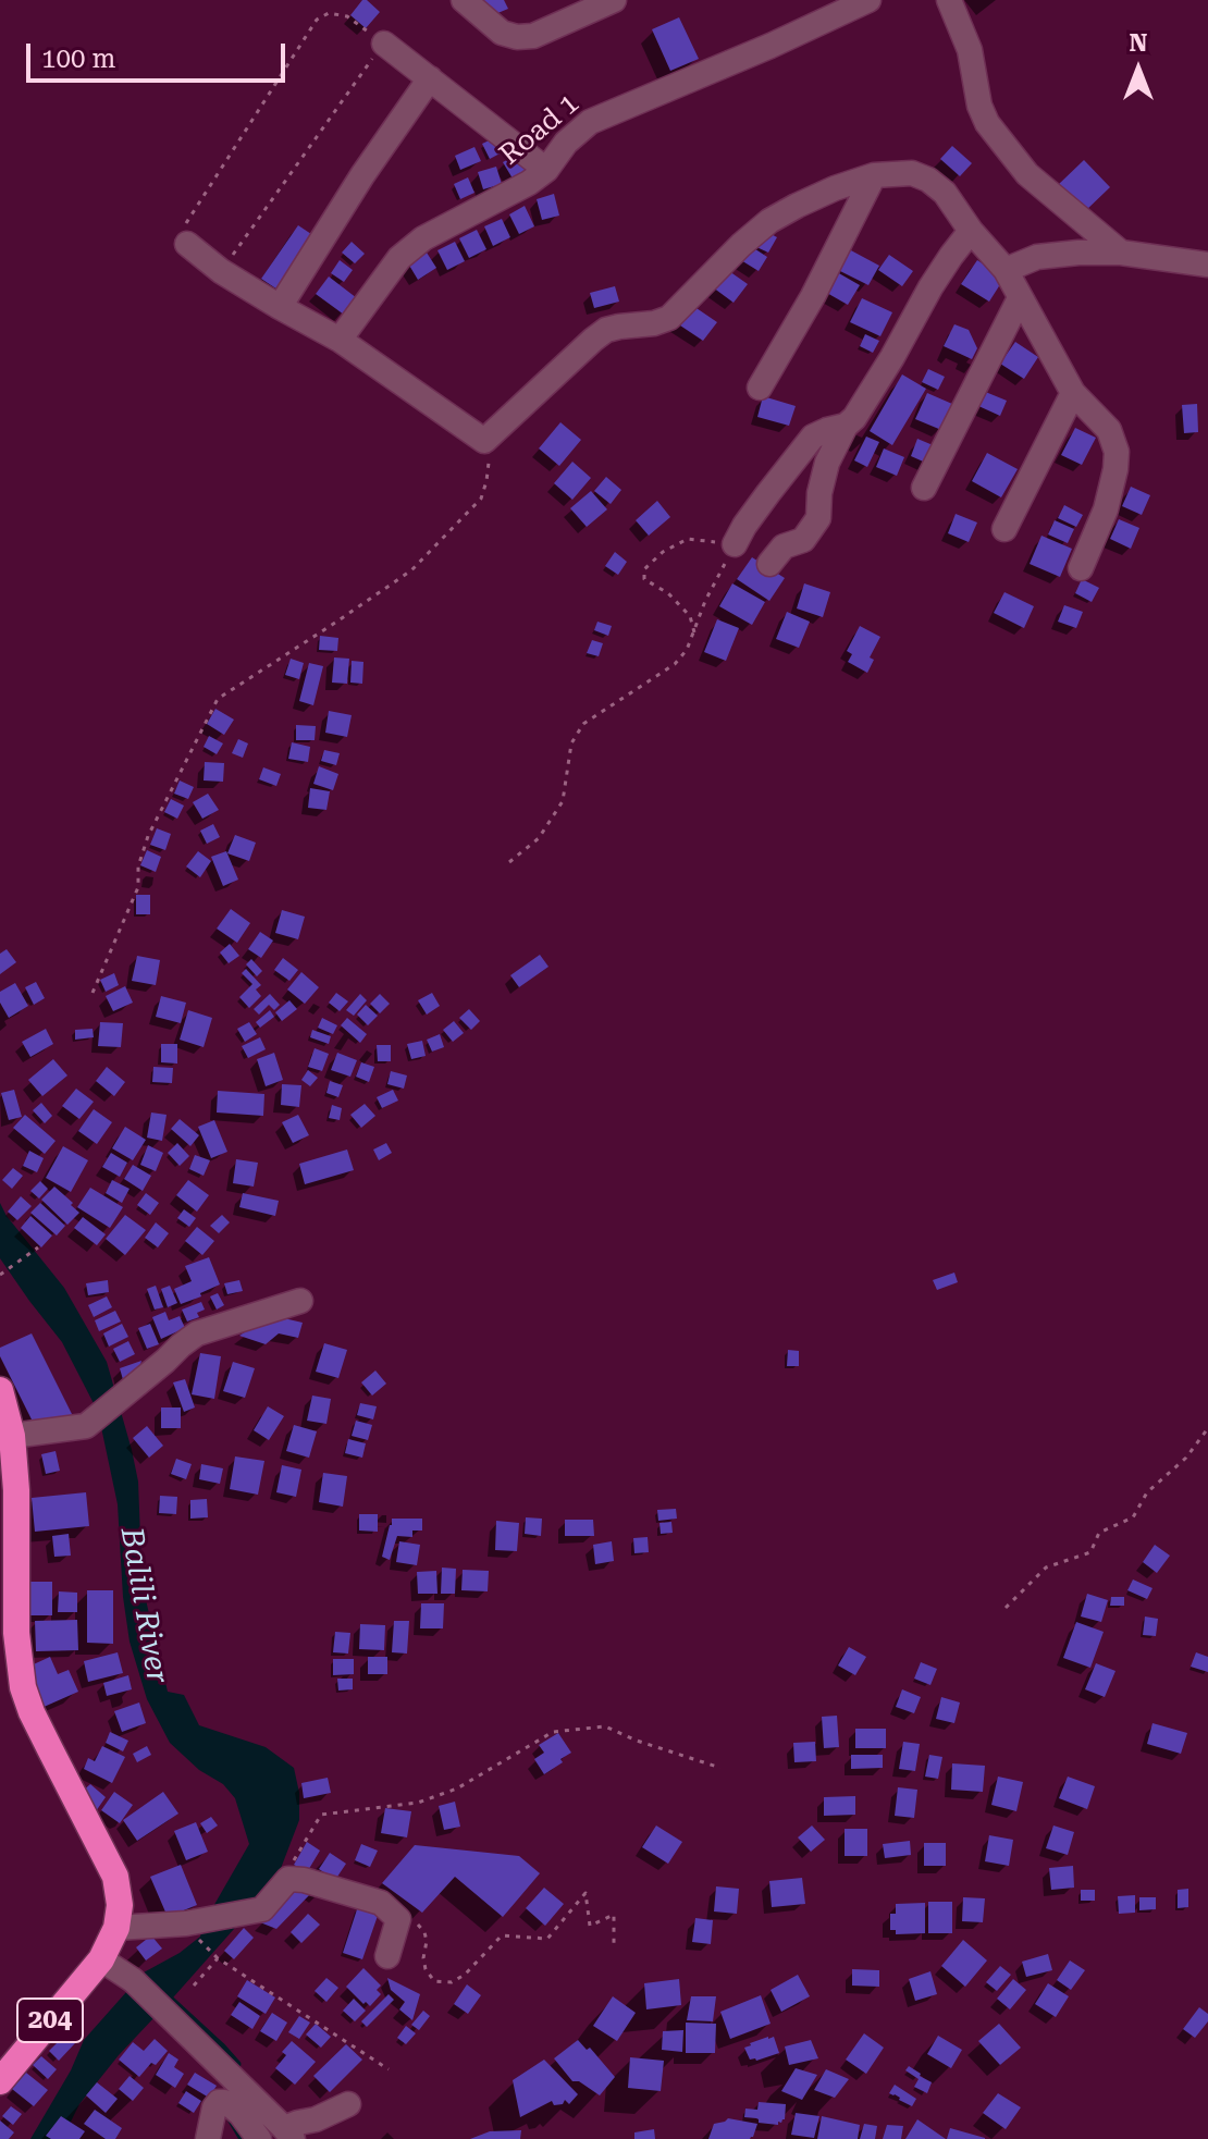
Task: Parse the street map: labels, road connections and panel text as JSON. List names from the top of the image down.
{
  "streets": {
    "highway": ["204"],
    "street": ["Road 1"]
  },
  "water": ["Balili River"],
  "scale_bar": "100 m",
  "north": "top"
}
